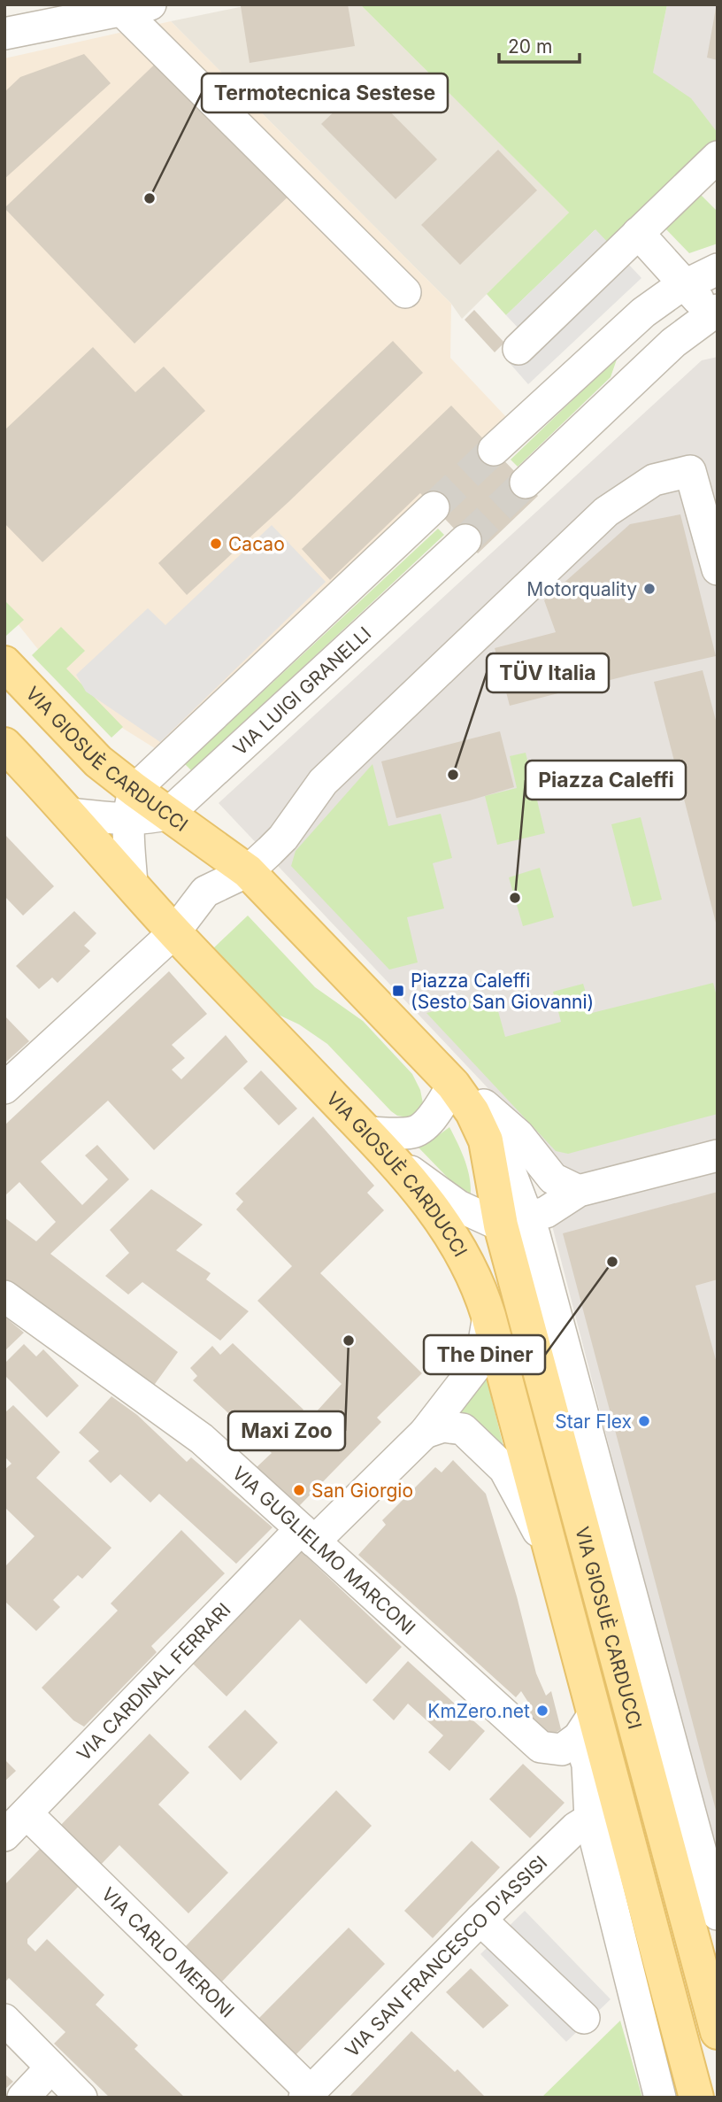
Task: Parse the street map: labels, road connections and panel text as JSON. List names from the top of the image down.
{
  "streets": {
    "main road": ["VIA GIOSUÈ CARDUCCI"],
    "street": [
      "VIA LUIGI GRANELLI",
      "VIA GUGLIELMO MARCONI",
      "VIA CARDINAL FERRARI",
      "VIA CARLO MERONI",
      "VIA SAN FRANCESCO D'ASSISI"
    ]
  },
  "crossings": [
    ["VIA LUIGI GRANELLI", "VIA GIOSUÈ CARDUCCI"],
    ["VIA GIOSUÈ CARDUCCI", "VIA GUGLIELMO MARCONI"],
    ["VIA GIOSUÈ CARDUCCI", "VIA CARDINAL FERRARI"],
    ["VIA GIOSUÈ CARDUCCI", "VIA SAN FRANCESCO D'ASSISI"],
    ["VIA GUGLIELMO MARCONI", "VIA CARDINAL FERRARI"],
    ["VIA CARDINAL FERRARI", "VIA CARLO MERONI"],
    ["VIA CARLO MERONI", "VIA SAN FRANCESCO D'ASSISI"]
  ],
  "places": {
    "other": [
      "Termotecnica Sestese",
      "Cacao",
      "Motorquality",
      "TÜV Italia",
      "Piazza Caleffi",
      "The Diner",
      "Maxi Zoo",
      "Star Flex",
      "San Giorgio",
      "KmZero.net"
    ],
    "transit": ["Piazza Caleffi (Sesto San Giovanni)"]
  },
  "scale_bar": "20 m"
}
